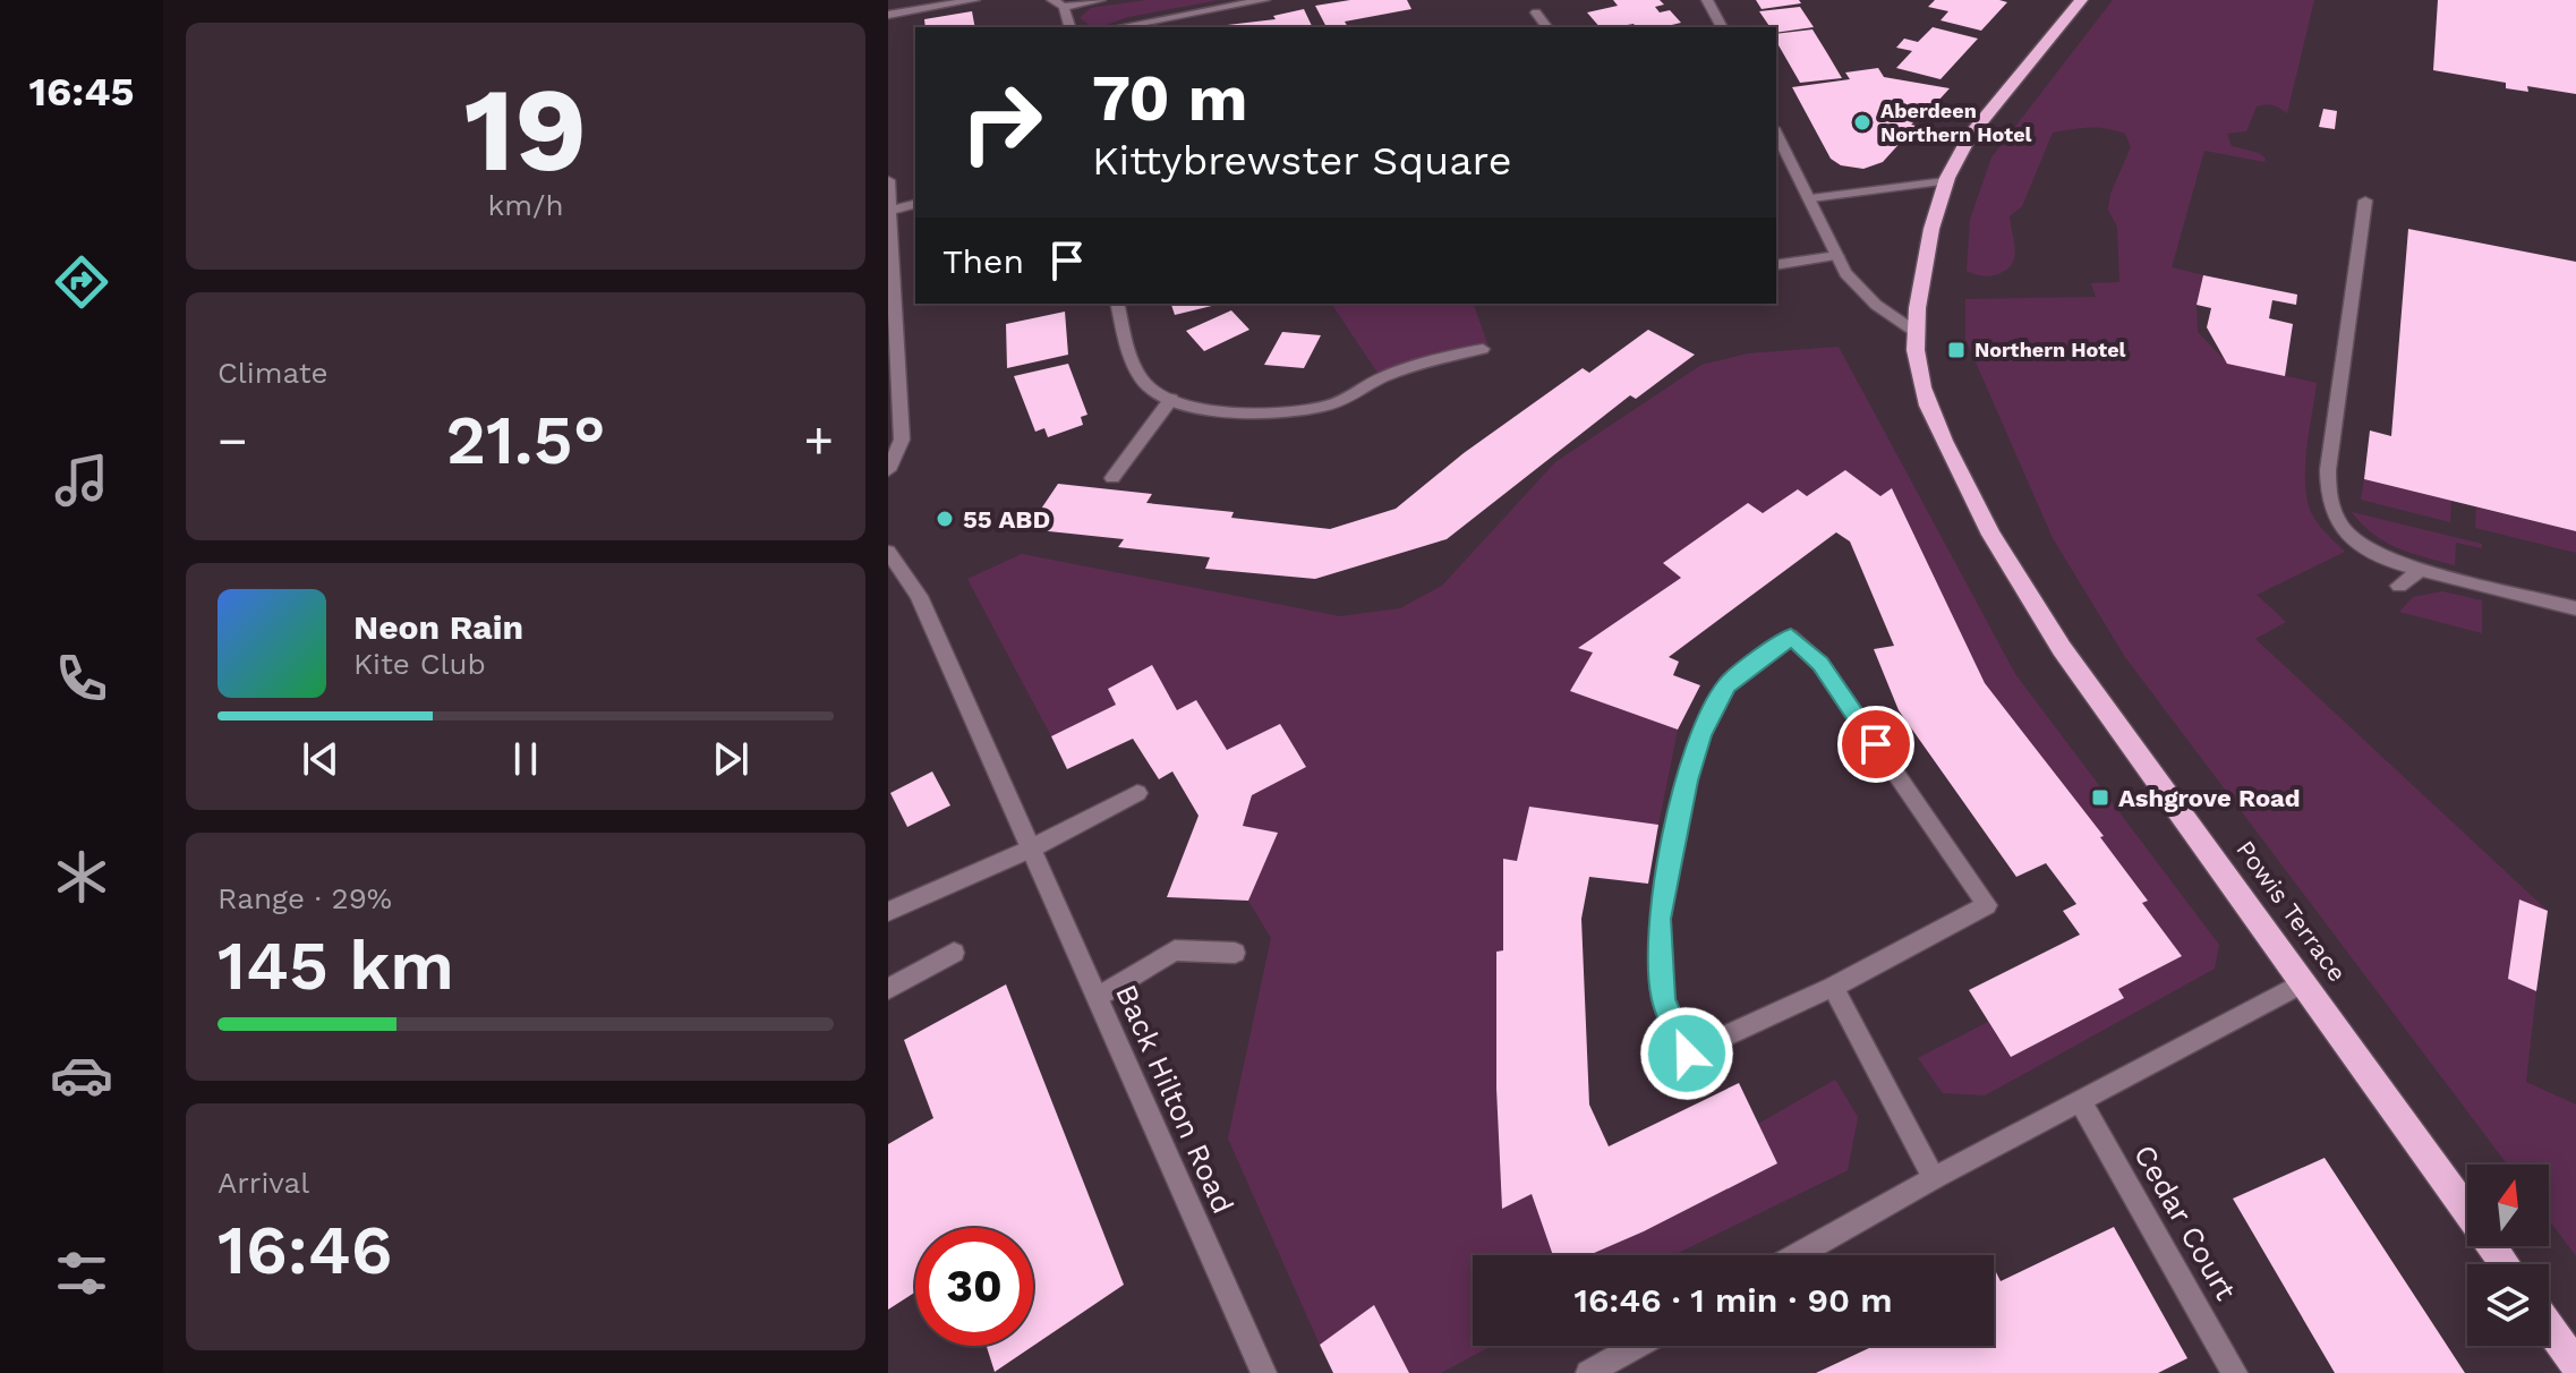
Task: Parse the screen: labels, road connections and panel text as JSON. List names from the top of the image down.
{
  "streets": {
    "main road": ["Powis Terrace"],
    "street": ["Back Hilton Road", "Cedar Court"]
  },
  "places": {
    "other": ["Aberdeen Northern Hotel", "55 ABD"],
    "transit": ["Northern Hotel", "Ashgrove Road"]
  },
  "north": "top",
  "page": {
    "tabs": "16:45",
    "tile": [
      ["19", "km/h"],
      "Climate",
      ["Range · 29%", "145 km"],
      ["Arrival", "16:46"]
    ],
    "turn": ["70 m", "Kittybrewster Square"],
    "then": "Then",
    "heat": ["−", "21.5°", "+"],
    "song": ["Neon Rain", "Kite Club"],
    "limit": "30",
    "trip": "16:46 · 1 min · 90 m"
  }
}
